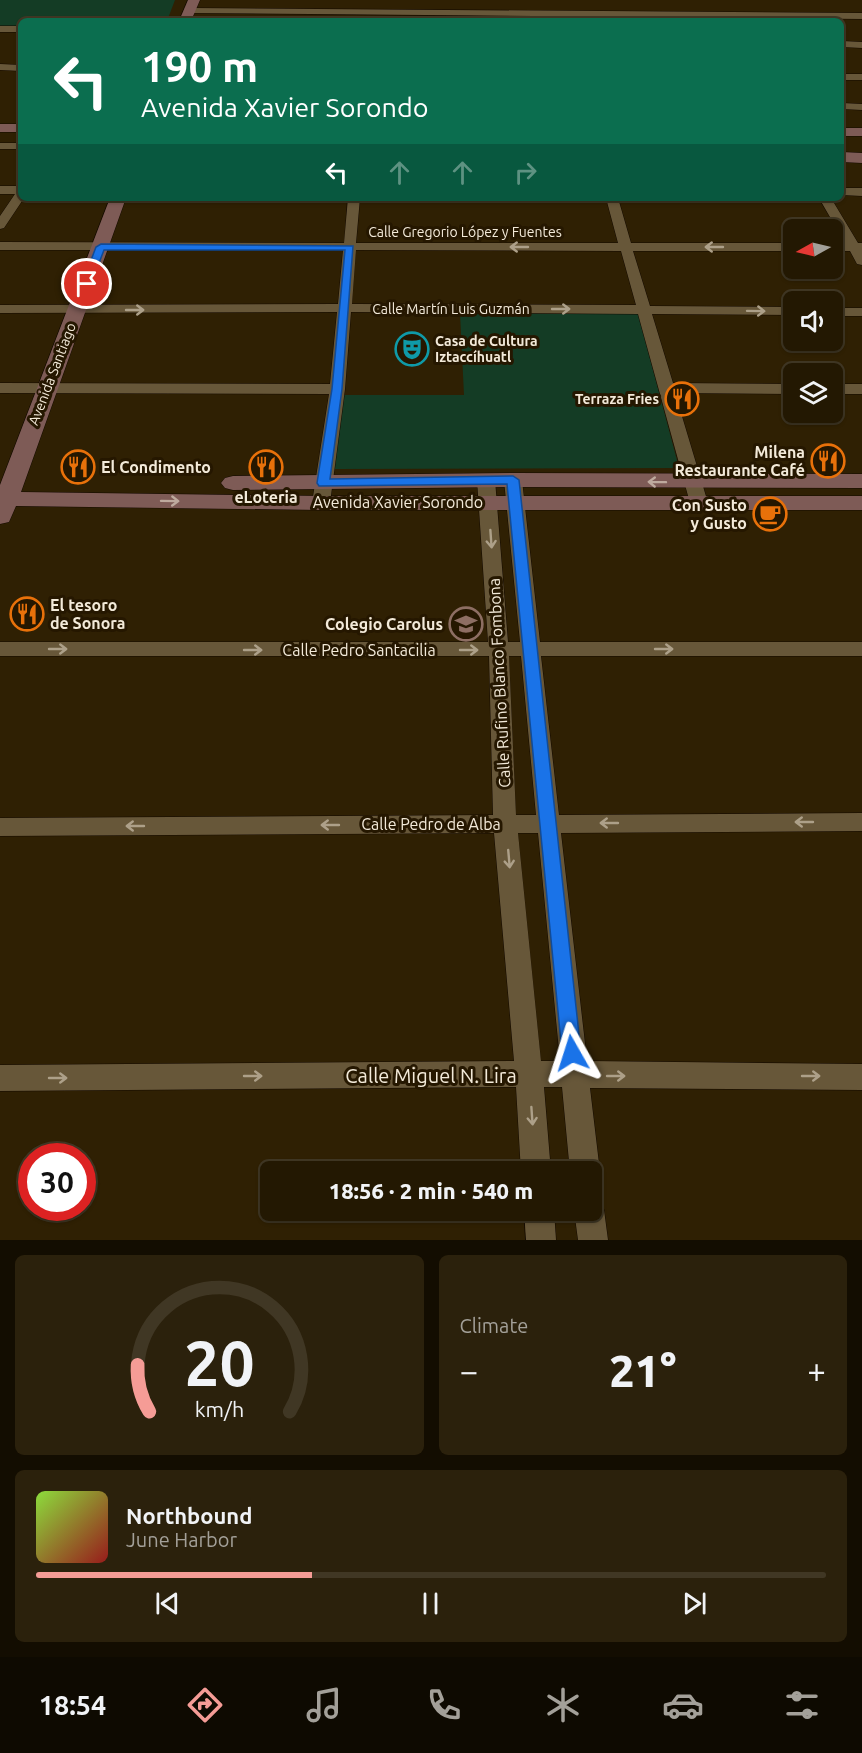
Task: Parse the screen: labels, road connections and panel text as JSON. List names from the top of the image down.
{
  "streets": {
    "street": [
      "Calle Gregorio López y Fuentes",
      "Calle Martín Luis Guzmán",
      "Avenida Santiago",
      "Avenida Xavier Sorondo",
      "Calle Pedro Santacilia",
      "Calle Rufino Blanco Fombona",
      "Calle Pedro de Alba",
      "Calle Miguel N. Lira"
    ]
  },
  "crossings": [
    ["Calle Gregorio López y Fuentes", "Avenida Santiago"],
    ["Calle Martín Luis Guzmán", "Avenida Santiago"],
    ["Avenida Santiago", "Avenida Xavier Sorondo"],
    ["Avenida Xavier Sorondo", "Calle Rufino Blanco Fombona"],
    ["Calle Pedro Santacilia", "Calle Rufino Blanco Fombona"],
    ["Calle Rufino Blanco Fombona", "Calle Pedro de Alba"],
    ["Calle Rufino Blanco Fombona", "Calle Miguel N. Lira"]
  ],
  "one_way": [
    "Calle Gregorio López y Fuentes",
    "Calle Pedro Santacilia",
    "Calle Pedro de Alba",
    "Calle Miguel N. Lira"
  ],
  "places": {
    "theatre": ["Casa de Cultura Iztaccíhuatl"],
    "restaurant": [
      "Terraza Fries",
      "Milena Restaurante Café",
      "El Condimento",
      "eLoteria",
      "El tesoro de Sonora"
    ],
    "cafe": ["Con Susto y Gusto"],
    "school or university": ["Colegio Carolus"]
  },
  "north": "left",
  "page": {
    "turn": ["190 m", "Avenida Xavier Sorondo"],
    "limit": "30",
    "trip": "18:56 · 2 min · 540 m",
    "tile": "Climate",
    "heat": ["−", "21°", "+"],
    "song": ["Northbound", "June Harbor"],
    "tabs": "18:54",
    "gauge": ["20", "km/h"]
  }
}
